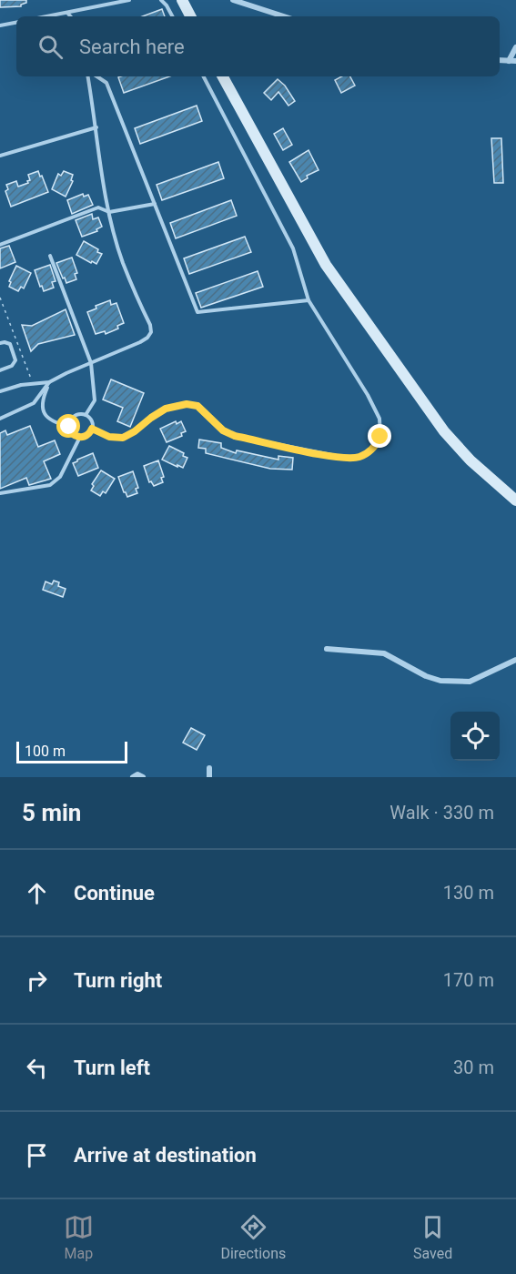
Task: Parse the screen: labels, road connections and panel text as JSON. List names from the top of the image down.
{
  "scale_bar": "100 m",
  "page": {
    "search": "Search here",
    "scale": "100 m",
    "heading": ["5 min", "Walk · 330 m"],
    "list": [
      ["Continue", "130 m"],
      ["Turn right", "170 m"],
      ["Turn left", "30 m"],
      "Arrive at destination"
    ],
    "nav": ["Map", "Directions", "Saved"]
  }
}
